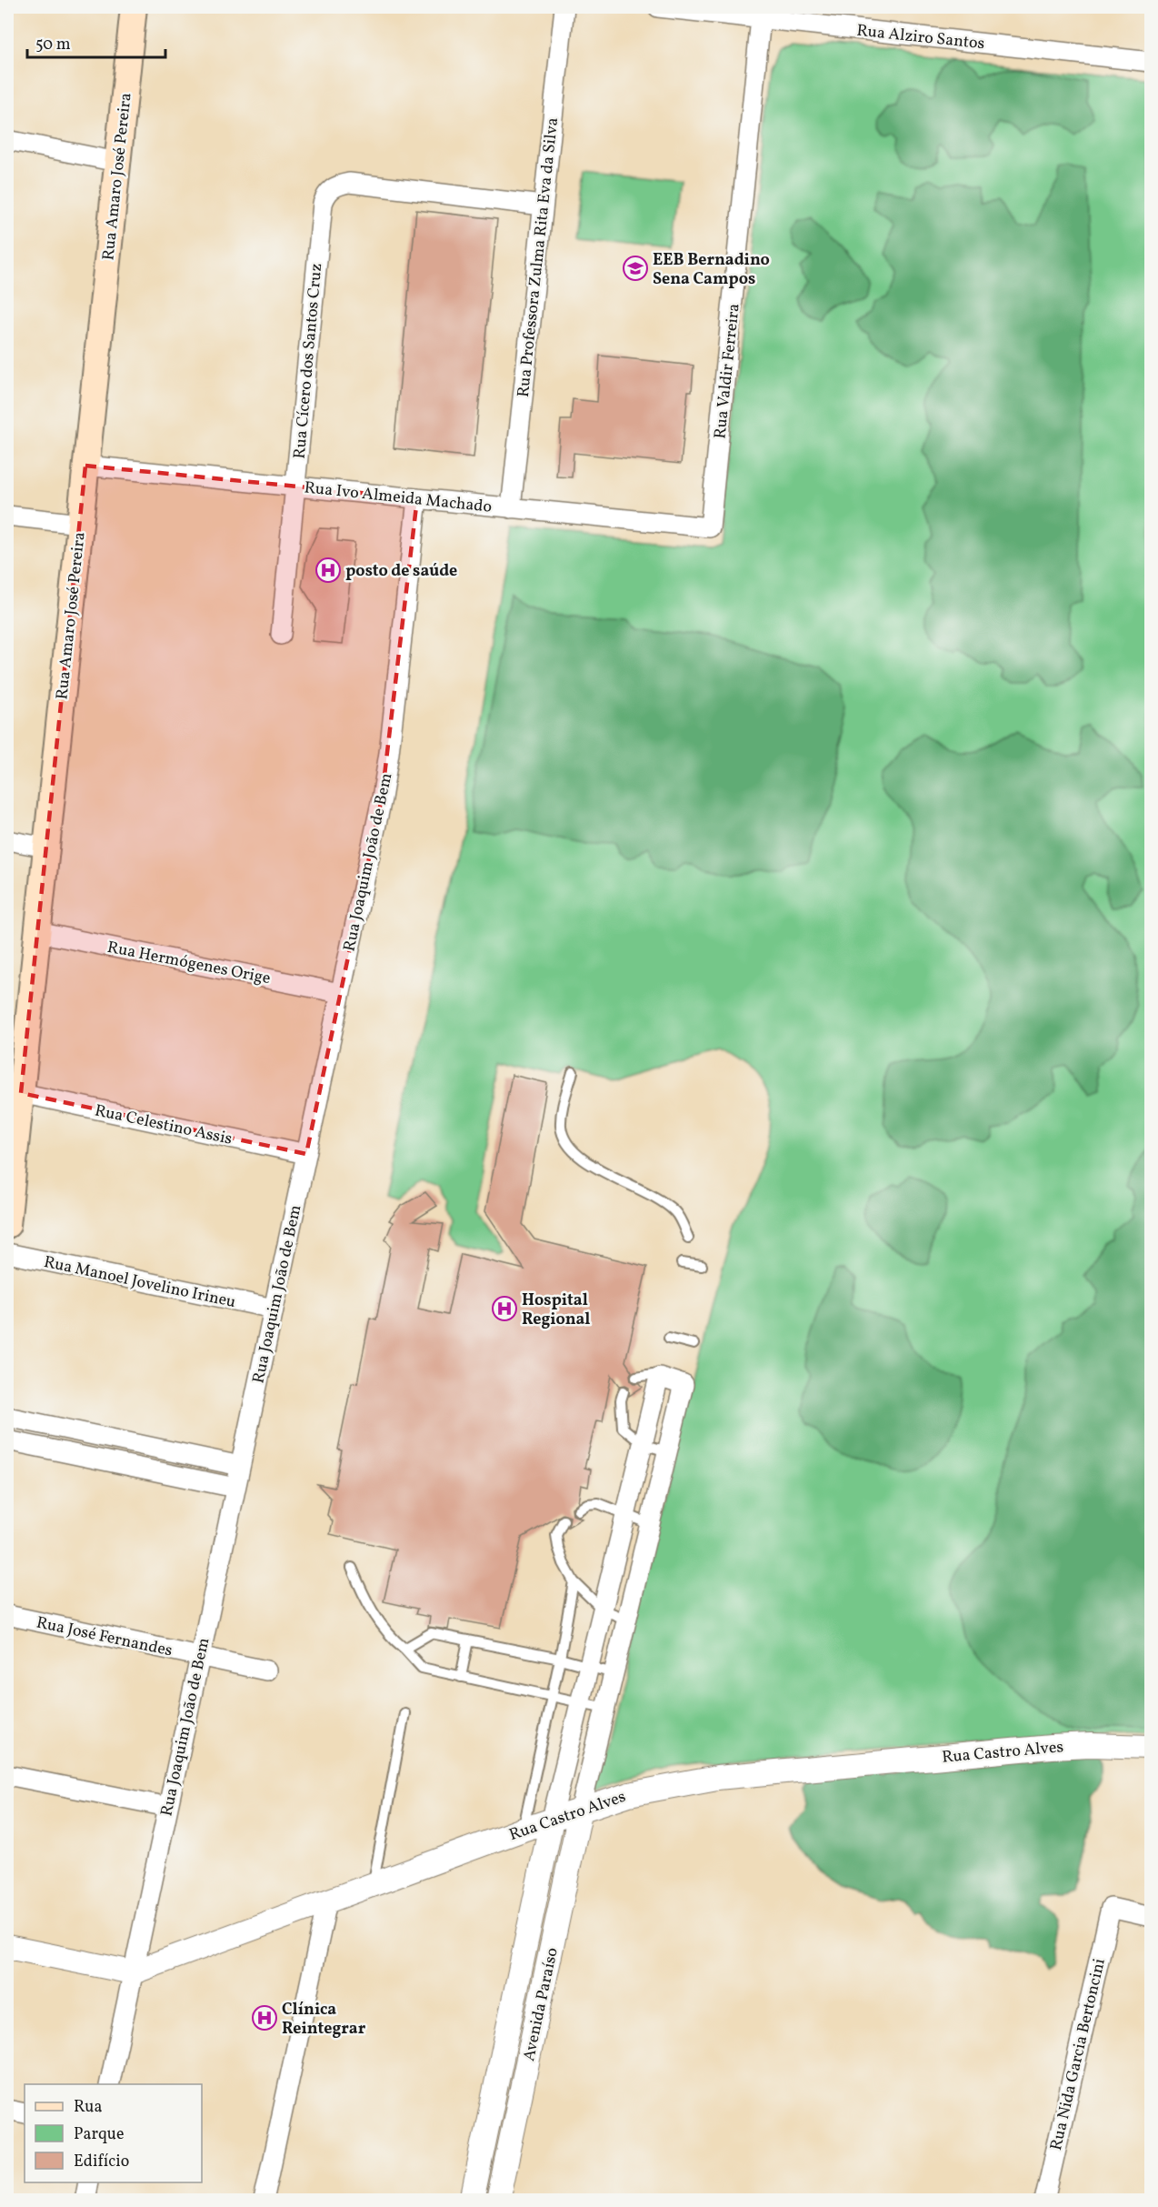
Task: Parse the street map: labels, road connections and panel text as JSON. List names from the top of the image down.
{
  "streets": {
    "main road": ["Rua Amaro José Pereira"],
    "street": [
      "Rua Alziro Santos",
      "Rua Professora Zulma Rita Eva da Silva",
      "Rua Cícero dos Santos Cruz",
      "Rua Valdir Ferreira",
      "Rua Ivo Almeida Machado",
      "Rua Joaquim João de Bem",
      "Rua Hermógenes Orige",
      "Rua Celestino Assis",
      "Rua Manoel Jovelino Irineu",
      "Rua José Fernandes",
      "Rua Castro Alves",
      "Avenida Paraíso",
      "Rua Nida Garcia Bertoncini"
    ]
  },
  "crossings": [
    ["Rua Alziro Santos", "Rua Valdir Ferreira"],
    ["Rua Amaro José Pereira", "Rua Ivo Almeida Machado"],
    ["Rua Amaro José Pereira", "Rua Hermógenes Orige"],
    ["Rua Amaro José Pereira", "Rua Celestino Assis"],
    ["Rua Professora Zulma Rita Eva da Silva", "Rua Cícero dos Santos Cruz"],
    ["Rua Professora Zulma Rita Eva da Silva", "Rua Ivo Almeida Machado"],
    ["Rua Cícero dos Santos Cruz", "Rua Ivo Almeida Machado"],
    ["Rua Valdir Ferreira", "Rua Ivo Almeida Machado"],
    ["Rua Ivo Almeida Machado", "Rua Joaquim João de Bem"],
    ["Rua Joaquim João de Bem", "Rua Hermógenes Orige"],
    ["Rua Joaquim João de Bem", "Rua Celestino Assis"],
    ["Rua Joaquim João de Bem", "Rua Manoel Jovelino Irineu"],
    ["Rua Joaquim João de Bem", "Rua José Fernandes"],
    ["Rua Joaquim João de Bem", "Rua Castro Alves"],
    ["Rua Castro Alves", "Avenida Paraíso"]
  ],
  "places": {
    "school or university": ["EEB Bernadino Sena Campos"],
    "hospital": ["posto de saúde", "Hospital Regional", "Clínica Reintegrar"]
  },
  "legend": ["Rua", "Parque", "Edifício"],
  "scale_bar": "50 m"
}
